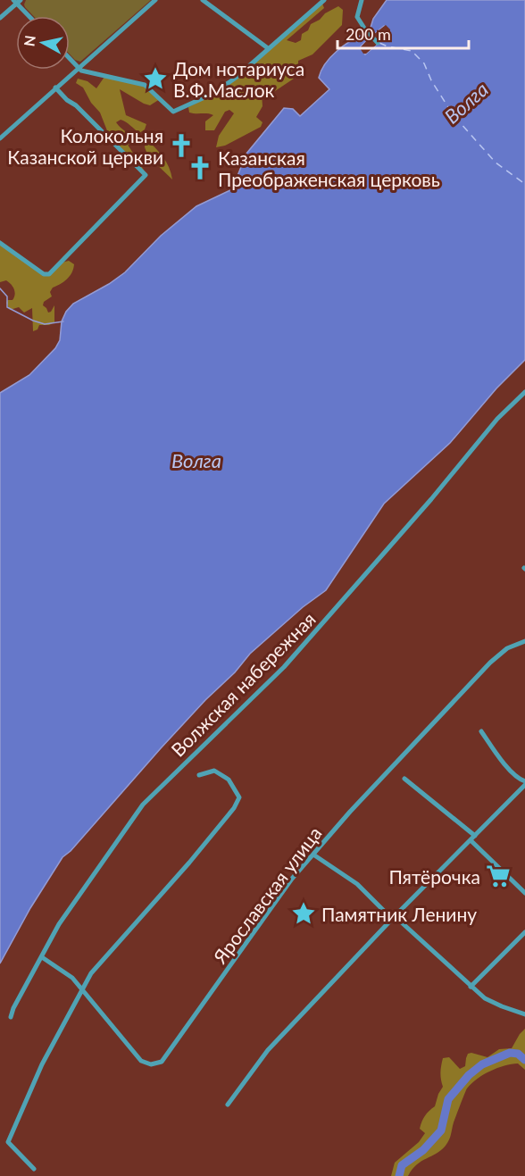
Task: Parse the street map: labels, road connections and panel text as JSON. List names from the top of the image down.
{
  "streets": {
    "street": ["Волжская набережная", "Ярославская улица"]
  },
  "crossings": [
    ["Волжская набережная", "Ярославская улица"]
  ],
  "water": ["Волга"],
  "places": {
    "place": ["Дом нотариуса В.Ф.Маслок", "Памятник Ленину"],
    "church": ["Колокольня Казанской церкви", "Казанская Преображенская церковь"],
    "supermarket": ["Пятёрочка"]
  },
  "scale_bar": "200 m",
  "north": "left"
}
